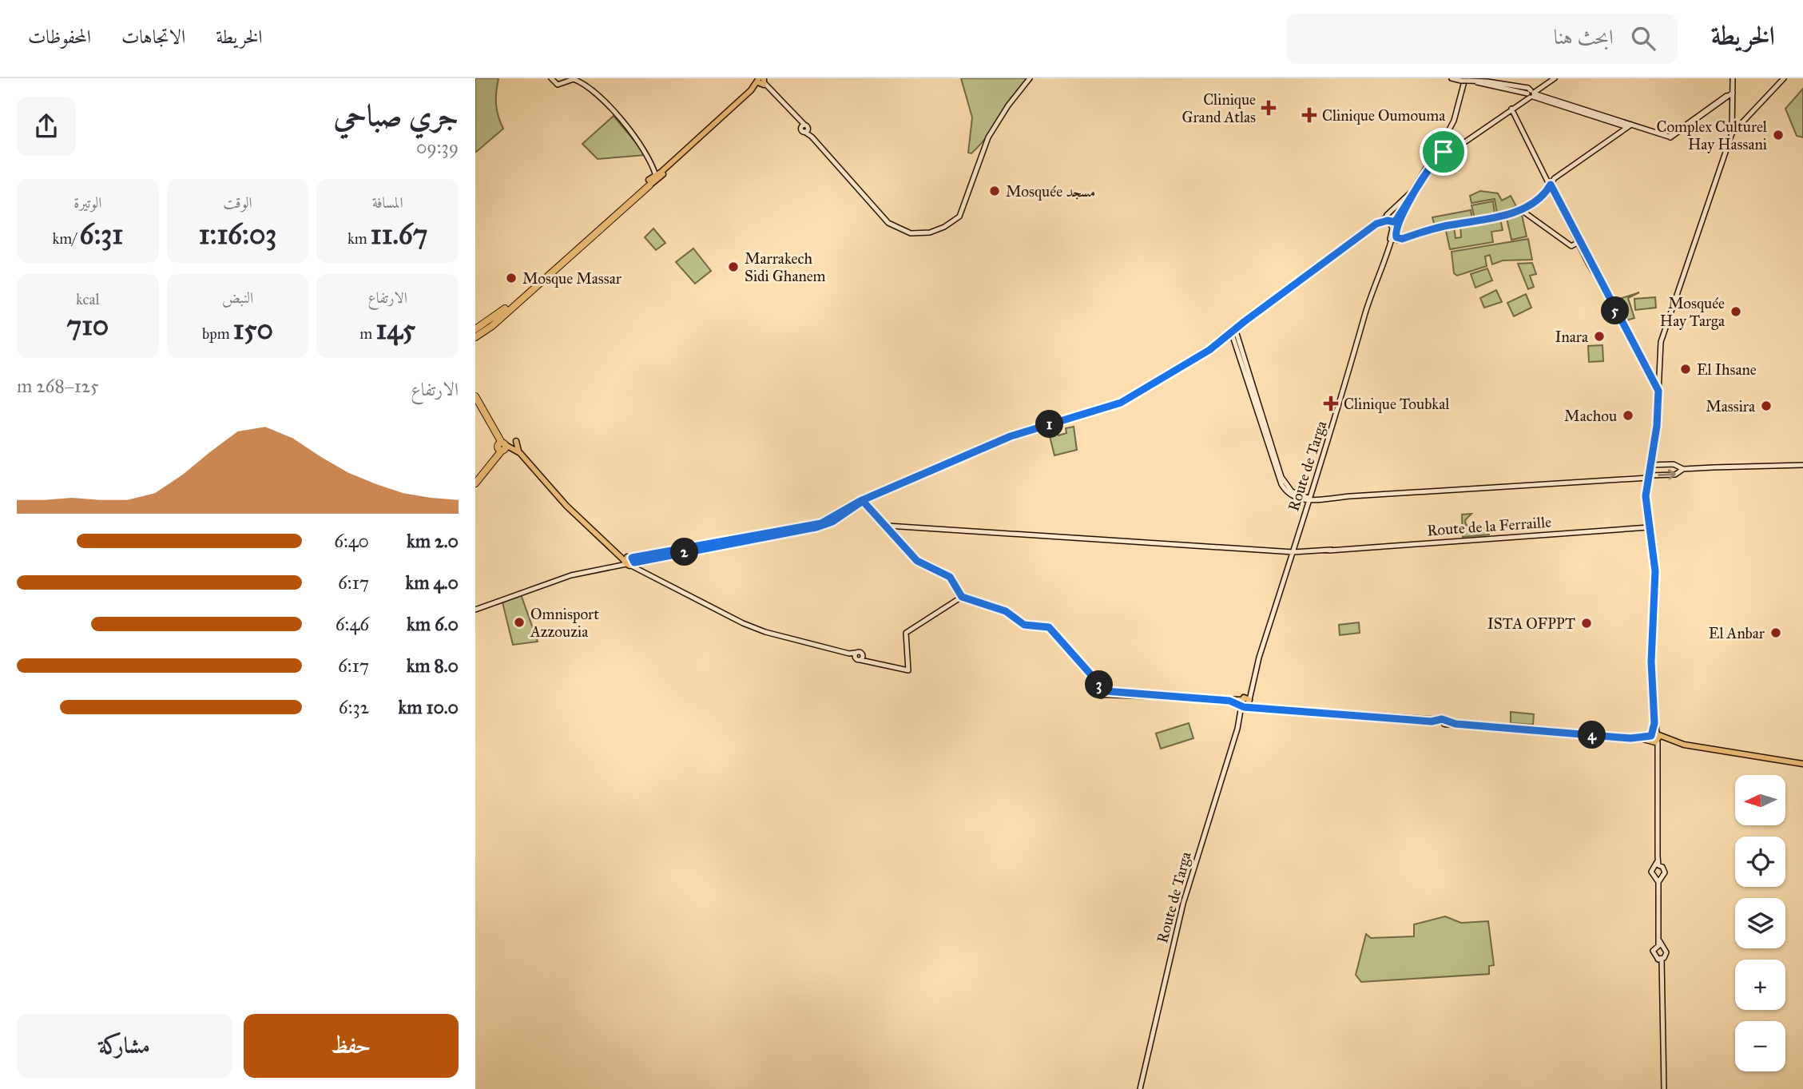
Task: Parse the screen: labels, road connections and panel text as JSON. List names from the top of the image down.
{
  "streets": {
    "street": ["Route de Targa", "Route de la Ferraille"]
  },
  "crossings": [
    ["Route de Targa", "Route de la Ferraille"]
  ],
  "places": {
    "health": ["Clinique Grand Atlas", "Clinique Oumouma", "Clinique Toubkal"],
    "other": [
      "Complex Culturel Hay Hassani",
      "Mosquée مسجد",
      "Marrakech Sidi Ghanem",
      "Mosque Massar",
      "Mosquée Hay Targa",
      "Inara",
      "El Ihsane",
      "Massira",
      "Machou",
      "Omnisport Azzouzia",
      "ISTA OFPPT",
      "El Anbar"
    ]
  },
  "north": "left",
  "page": {
    "header": "الخريطة",
    "search": "ابحث هنا",
    "nav": ["الخريطة", "الاتجاهات", "المحفوظات"],
    "heading": ["جري صباحي", "09:39"],
    "stats": [
      ["المسافة", "11.67 km"],
      ["الوقت", "1:16:03"],
      ["الوتيرة", "6:31 /km"],
      ["الارتفاع", "145 m"],
      ["النبض", "150 bpm"],
      ["kcal", "710"]
    ],
    "pins": [
      "5",
      "1",
      "2",
      "3",
      "4"
    ],
    "chart": ["الارتفاع", "125–268 m"],
    "list": [
      {
        "name": "2.0 km",
        "note": "6:40"
      },
      {
        "name": "4.0 km",
        "note": "6:17"
      },
      {
        "name": "6.0 km",
        "note": "6:46"
      },
      {
        "name": "8.0 km",
        "note": "6:17"
      },
      {
        "name": "10.0 km",
        "note": "6:32"
      }
    ],
    "map_buttons": ["+", "−"],
    "buttons": ["حفظ", "مشاركة"]
  }
}
